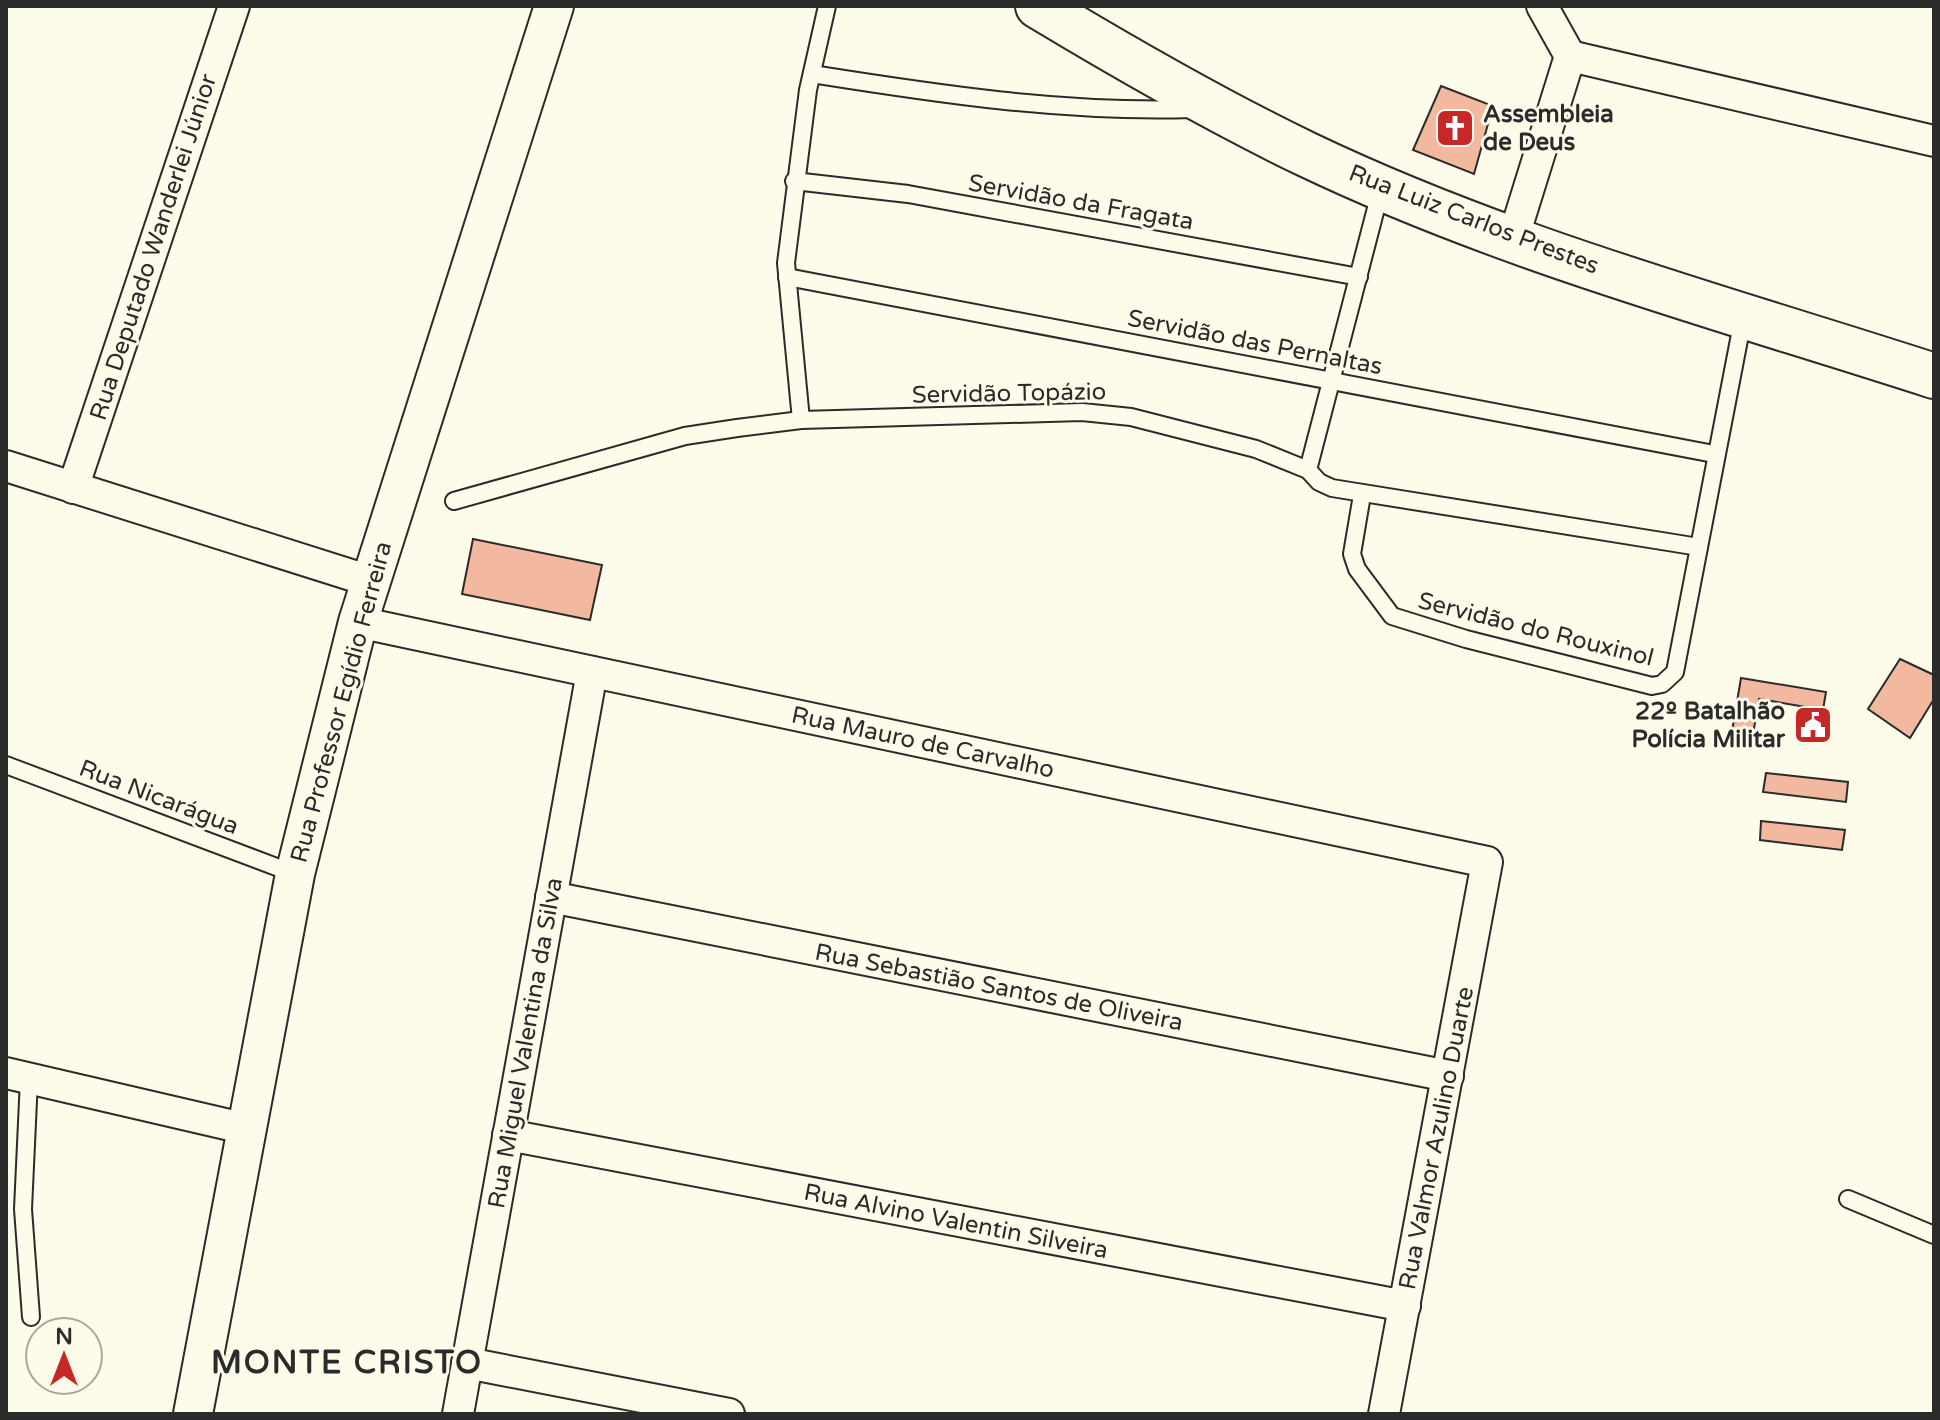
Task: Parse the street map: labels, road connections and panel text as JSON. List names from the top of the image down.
{
  "streets": {
    "main road": ["Rua Luiz Carlos Prestes"],
    "street": [
      "Rua Deputado Wanderlei Júnior",
      "Rua Professor Egídio Ferreira",
      "Rua Mauro de Carvalho",
      "Rua Sebastião Santos de Oliveira",
      "Rua Miguel Valentina da Silva",
      "Rua Valmor Azulino Duarte",
      "Rua Alvino Valentin Silveira"
    ],
    "lane": [
      "Servidão da Fragata",
      "Servidão das Pernaltas",
      "Servidão Topázio",
      "Servidão do Rouxinol",
      "Rua Nicarágua"
    ]
  },
  "crossings": [
    ["Rua Luiz Carlos Prestes", "Servidão do Rouxinol"],
    ["Servidão das Pernaltas", "Servidão do Rouxinol"],
    ["Servidão Topázio", "Servidão do Rouxinol"],
    ["Rua Professor Egídio Ferreira", "Rua Mauro de Carvalho"],
    ["Rua Professor Egídio Ferreira", "Rua Nicarágua"],
    ["Rua Mauro de Carvalho", "Rua Miguel Valentina da Silva"],
    ["Rua Mauro de Carvalho", "Rua Valmor Azulino Duarte"],
    ["Rua Sebastião Santos de Oliveira", "Rua Miguel Valentina da Silva"],
    ["Rua Sebastião Santos de Oliveira", "Rua Valmor Azulino Duarte"],
    ["Rua Miguel Valentina da Silva", "Rua Alvino Valentin Silveira"],
    ["Rua Valmor Azulino Duarte", "Rua Alvino Valentin Silveira"]
  ],
  "districts": ["MONTE CRISTO"],
  "places": {
    "church": ["Assembleia de Deus"],
    "public building": ["22º Batalhão Polícia Militar"]
  },
  "north": "top"
}
